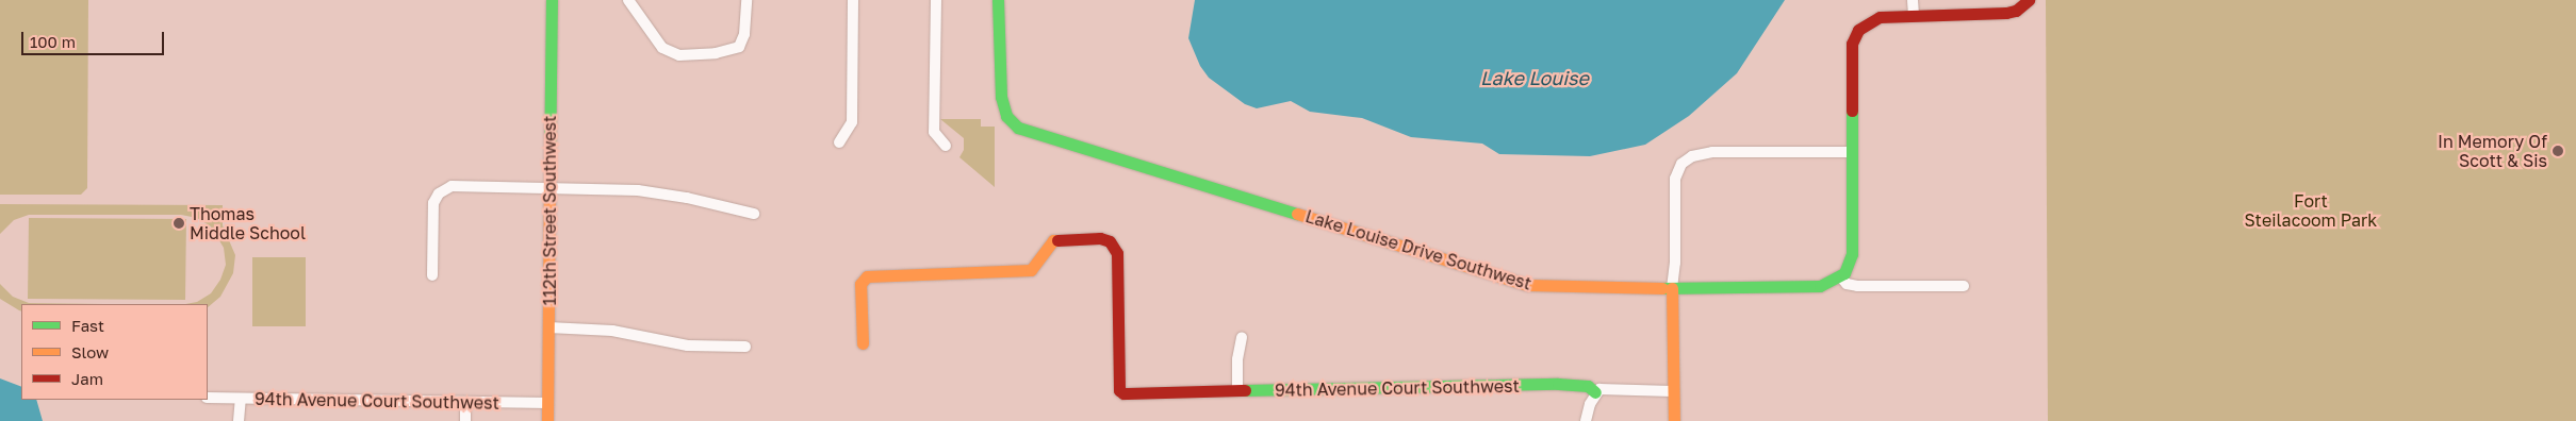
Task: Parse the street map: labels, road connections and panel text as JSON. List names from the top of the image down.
{
  "streets": {
    "street": ["112th Street Southwest", "Lake Louise Drive Southwest", "94th Avenue Court Southwest"]
  },
  "crossings": [
    ["112th Street Southwest", "94th Avenue Court Southwest"]
  ],
  "water": ["Lake Louise"],
  "parks": ["Fort Steilacoom Park"],
  "places": ["In Memory Of Scott & Sis", "Thomas Middle School"],
  "legend": ["Fast", "Slow", "Jam"],
  "scale_bar": "100 m"
}
